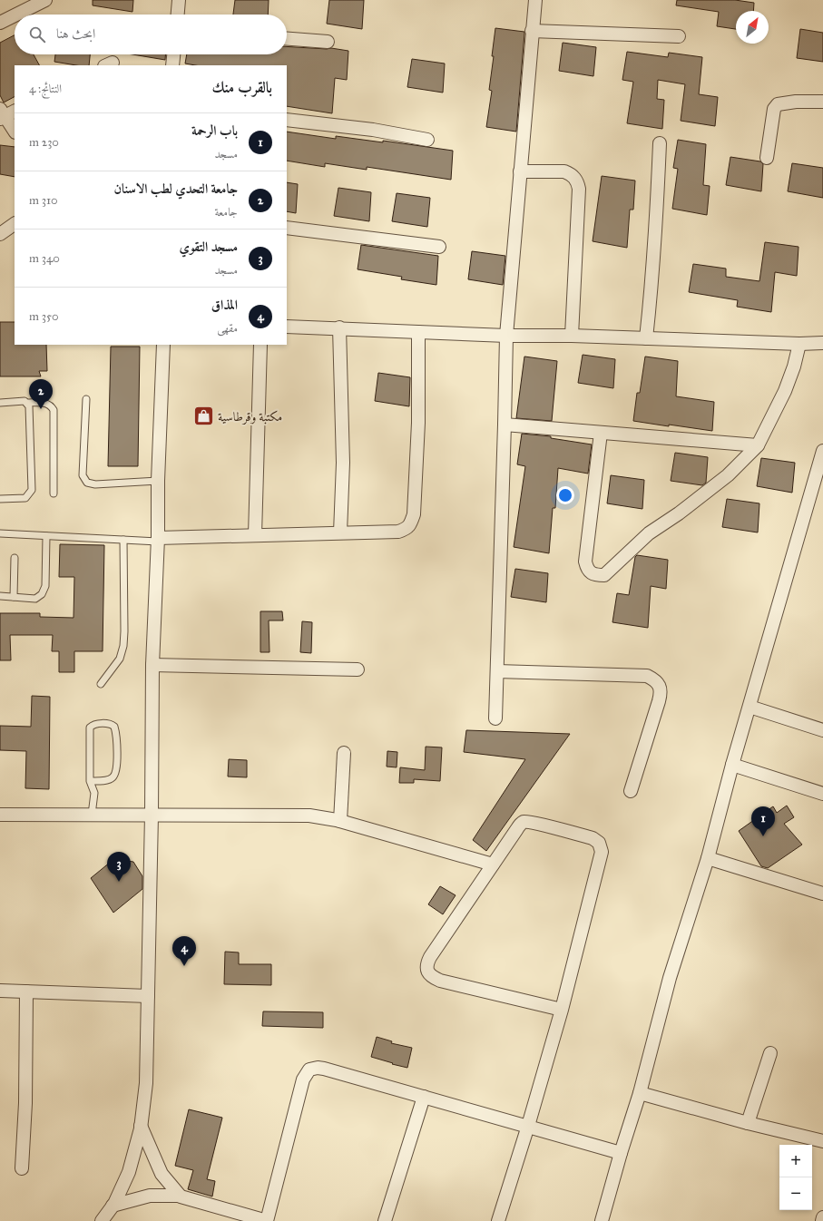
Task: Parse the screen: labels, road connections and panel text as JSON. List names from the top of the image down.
{
  "places": {
    "shop": ["مكتبة وقرطاسية"]
  },
  "north": "top right",
  "page": {
    "search": "ابحث هنا",
    "heading": ["بالقرب منك", "النتائج: 4"],
    "list": [
      {
        "mark": "1",
        "name": "باب الرحمة",
        "note": "مسجد",
        "value": "230 m"
      },
      {
        "mark": "2",
        "name": "جامعة التحدي لطب الاسنان",
        "note": "جامعة",
        "value": "310 m"
      },
      {
        "mark": "3",
        "name": "مسجد التقوي",
        "note": "مسجد",
        "value": "340 m"
      },
      {
        "mark": "4",
        "name": "المذاق",
        "note": "مقهى",
        "value": "350 m"
      }
    ],
    "pins": [
      "2",
      "1",
      "3",
      "4"
    ],
    "map_buttons": ["+", "−"]
  }
}
